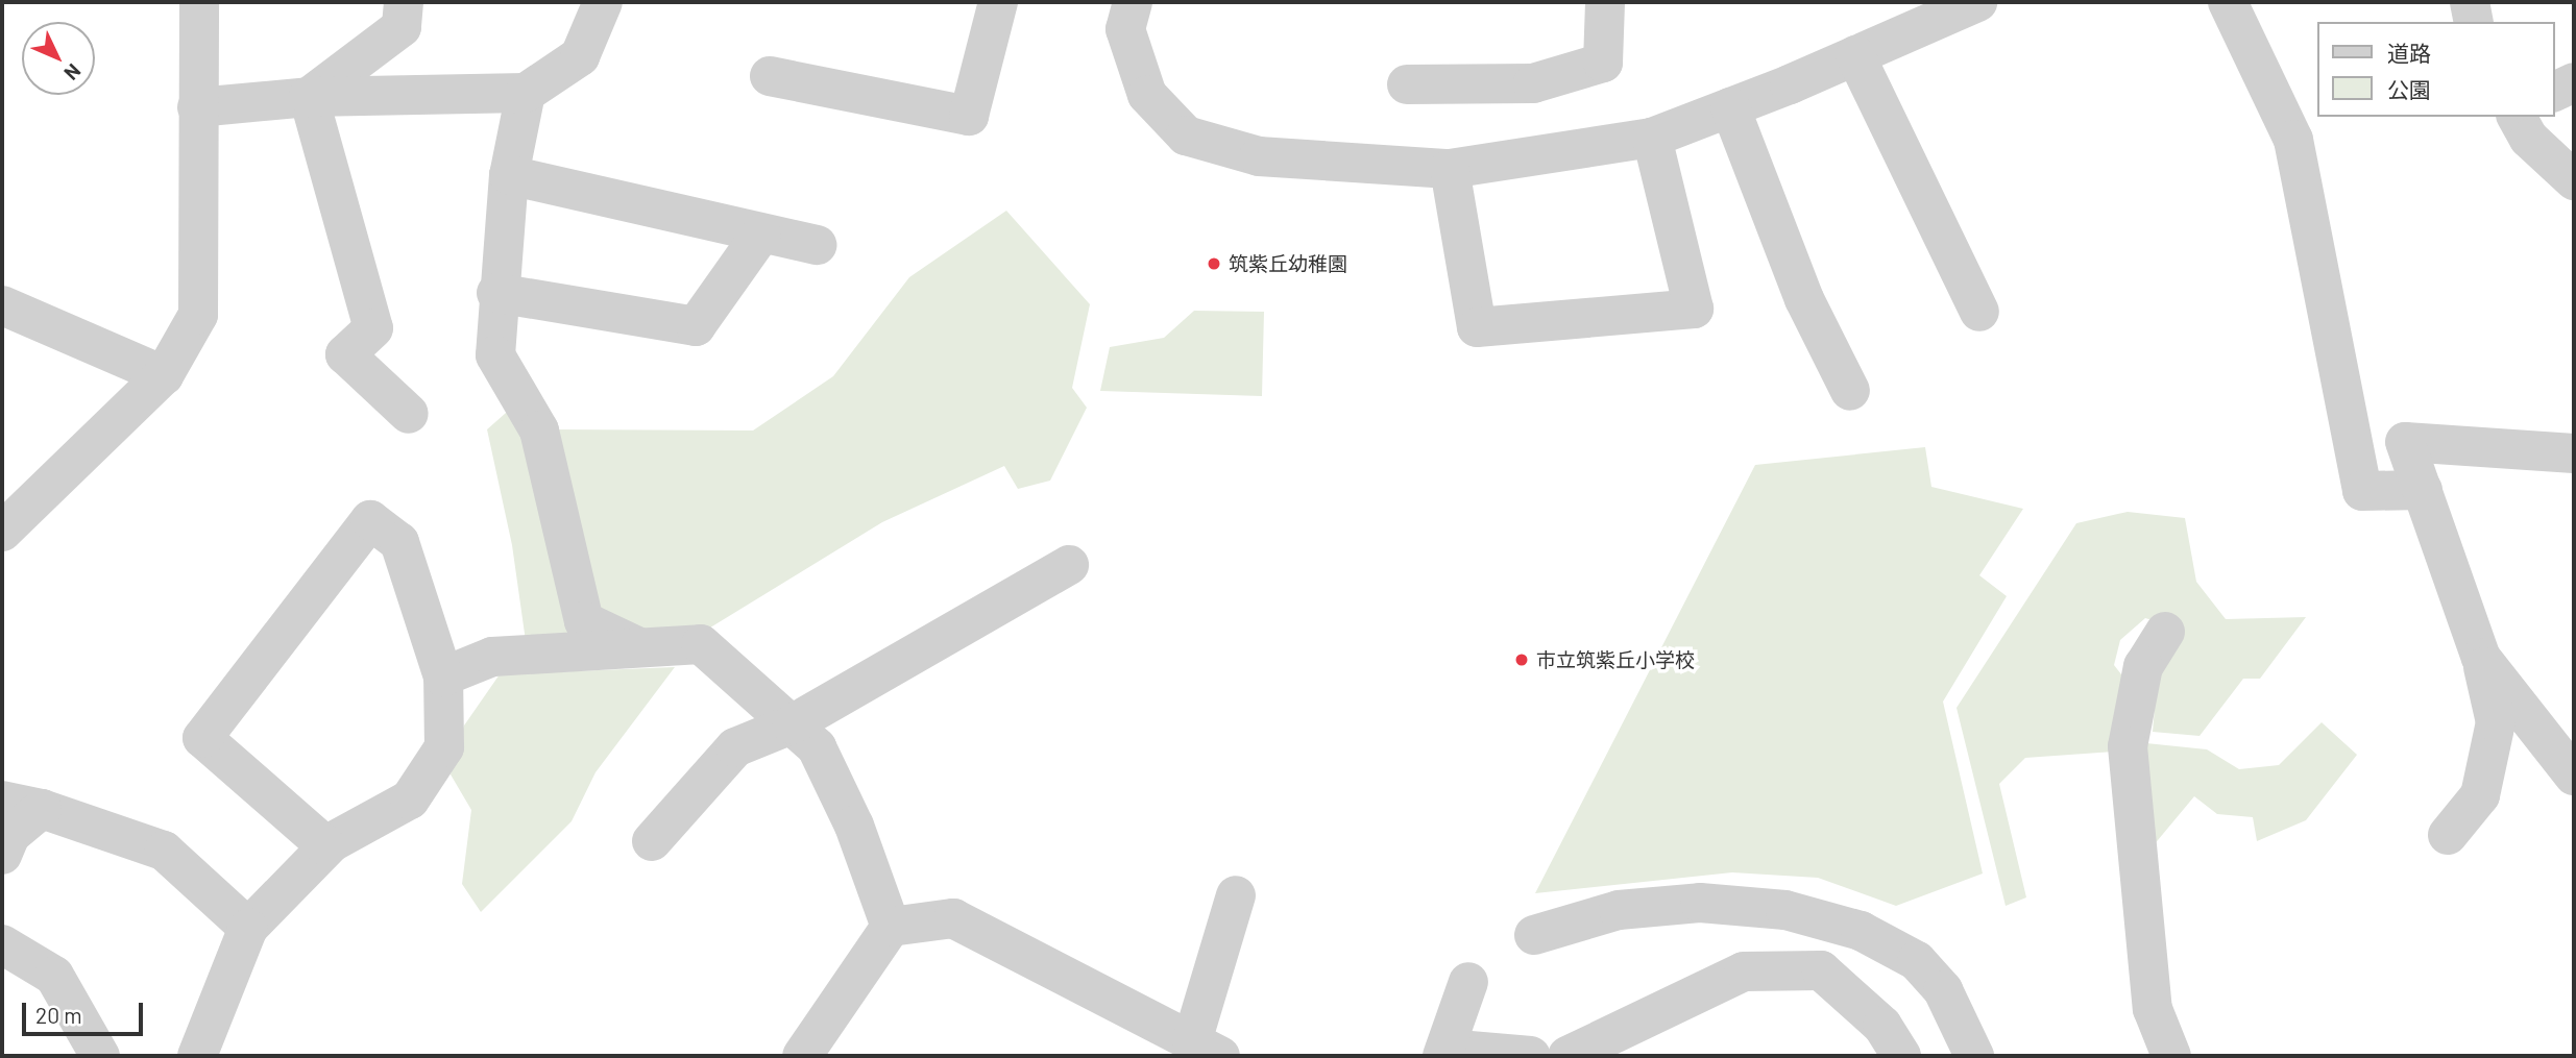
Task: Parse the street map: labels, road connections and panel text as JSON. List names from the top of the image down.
{
  "places": ["筑紫丘幼稚園", "市立筑紫丘小学校"],
  "legend": ["道路", "公園"],
  "scale_bar": "20 m",
  "north": "bottom right"
}
